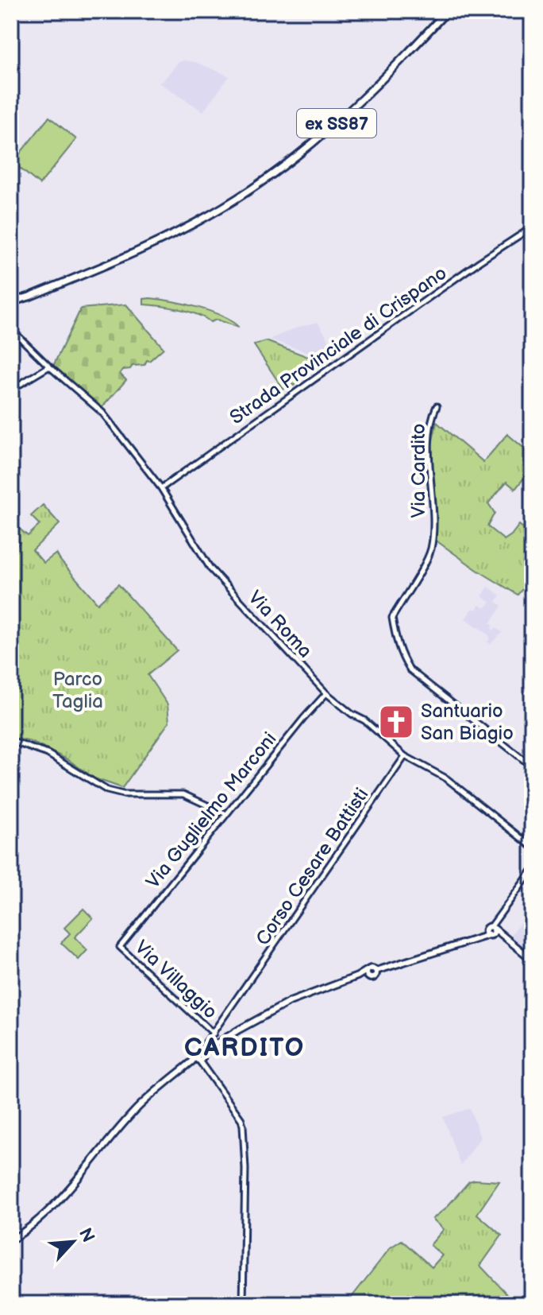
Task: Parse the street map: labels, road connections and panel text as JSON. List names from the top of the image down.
{
  "streets": {
    "highway": ["ex SS87"],
    "street": [
      "Strada Provinciale di Crispano",
      "Via Cardito",
      "Via Roma",
      "Via Guglielmo Marconi",
      "Corso Cesare Battisti",
      "Via Villaggio"
    ]
  },
  "crossings": [
    ["Strada Provinciale di Crispano", "Via Roma"],
    ["Via Roma", "Via Guglielmo Marconi"],
    ["Via Roma", "Corso Cesare Battisti"],
    ["Via Guglielmo Marconi", "Via Villaggio"],
    ["Corso Cesare Battisti", "Via Villaggio"]
  ],
  "districts": ["CARDITO"],
  "parks": ["Parco Taglia"],
  "places": {
    "church": ["Santuario San Biagio"]
  },
  "north": "top right"
}
